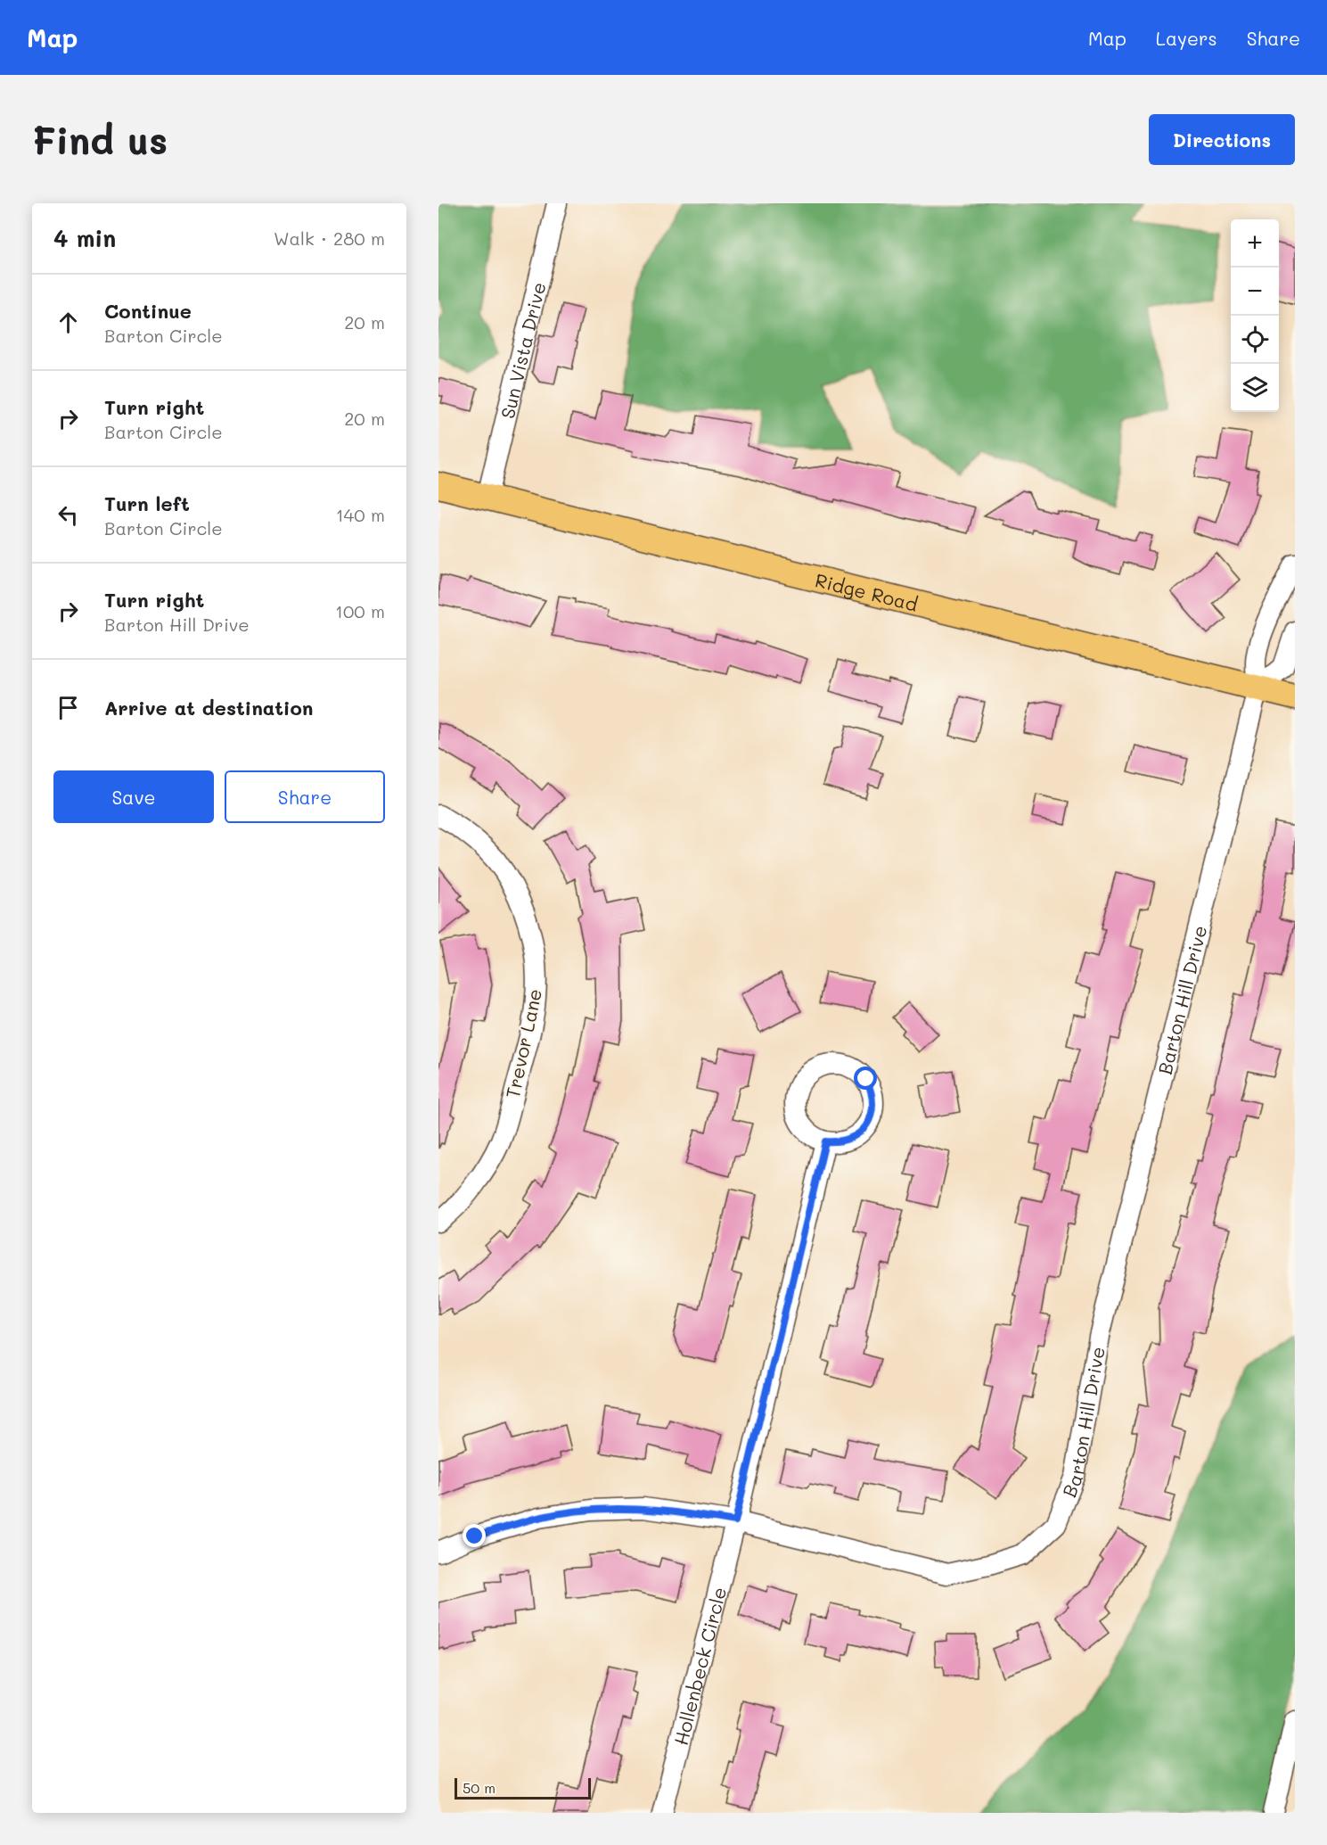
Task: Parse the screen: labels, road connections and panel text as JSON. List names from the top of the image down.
{
  "streets": {
    "main road": ["Ridge Road"],
    "street": [
      "Sun Vista Drive",
      "Barton Hill Drive",
      "Trevor Lane",
      "Hollenbeck Circle"
    ]
  },
  "crossings": [
    ["Sun Vista Drive", "Ridge Road"],
    ["Ridge Road", "Barton Hill Drive"],
    ["Barton Hill Drive", "Hollenbeck Circle"]
  ],
  "scale_bar": "50 m",
  "page": {
    "header": "Map",
    "nav": ["Map", "Layers", "Share"],
    "buttons": [
      "Directions",
      ["Save", "Share"]
    ],
    "title": "Find us",
    "heading": ["4 min", "Walk · 280 m"],
    "map_buttons": ["+", "−"],
    "list": [
      ["Continue", "Barton Circle", "20 m"],
      ["Turn right", "Barton Circle", "20 m"],
      ["Turn left", "Barton Circle", "140 m"],
      ["Turn right", "Barton Hill Drive", "100 m"],
      "Arrive at destination"
    ],
    "scale": "50 m"
  }
}
